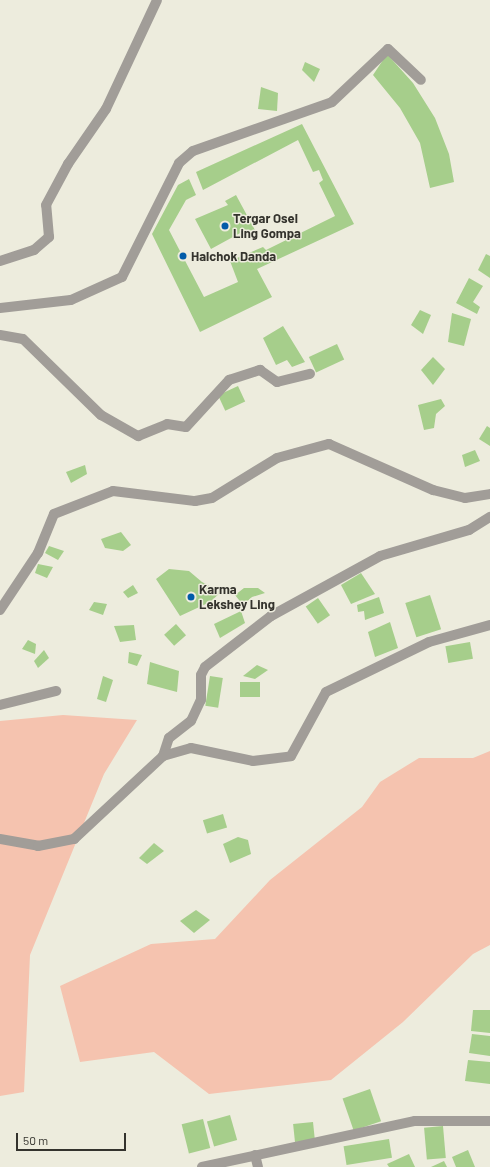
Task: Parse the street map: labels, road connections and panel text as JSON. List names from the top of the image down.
{
  "places": ["Tergar Osel Ling Gompa", "Halchok Danda", "Karma Lekshey Ling"],
  "scale_bar": "50 m"
}
